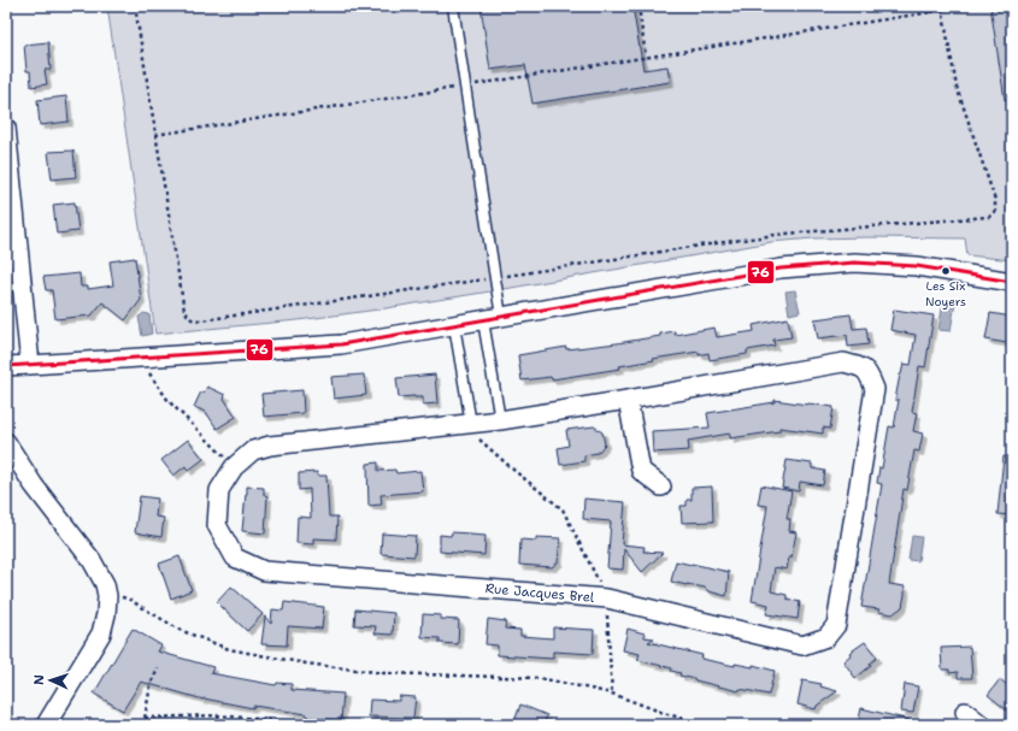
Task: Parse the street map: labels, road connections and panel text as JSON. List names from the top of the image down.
{
  "streets": {
    "street": ["Rue Jacques Brel"]
  },
  "places": ["Les Six Noyers"],
  "lines": ["transit line 76"],
  "north": "left"
}
